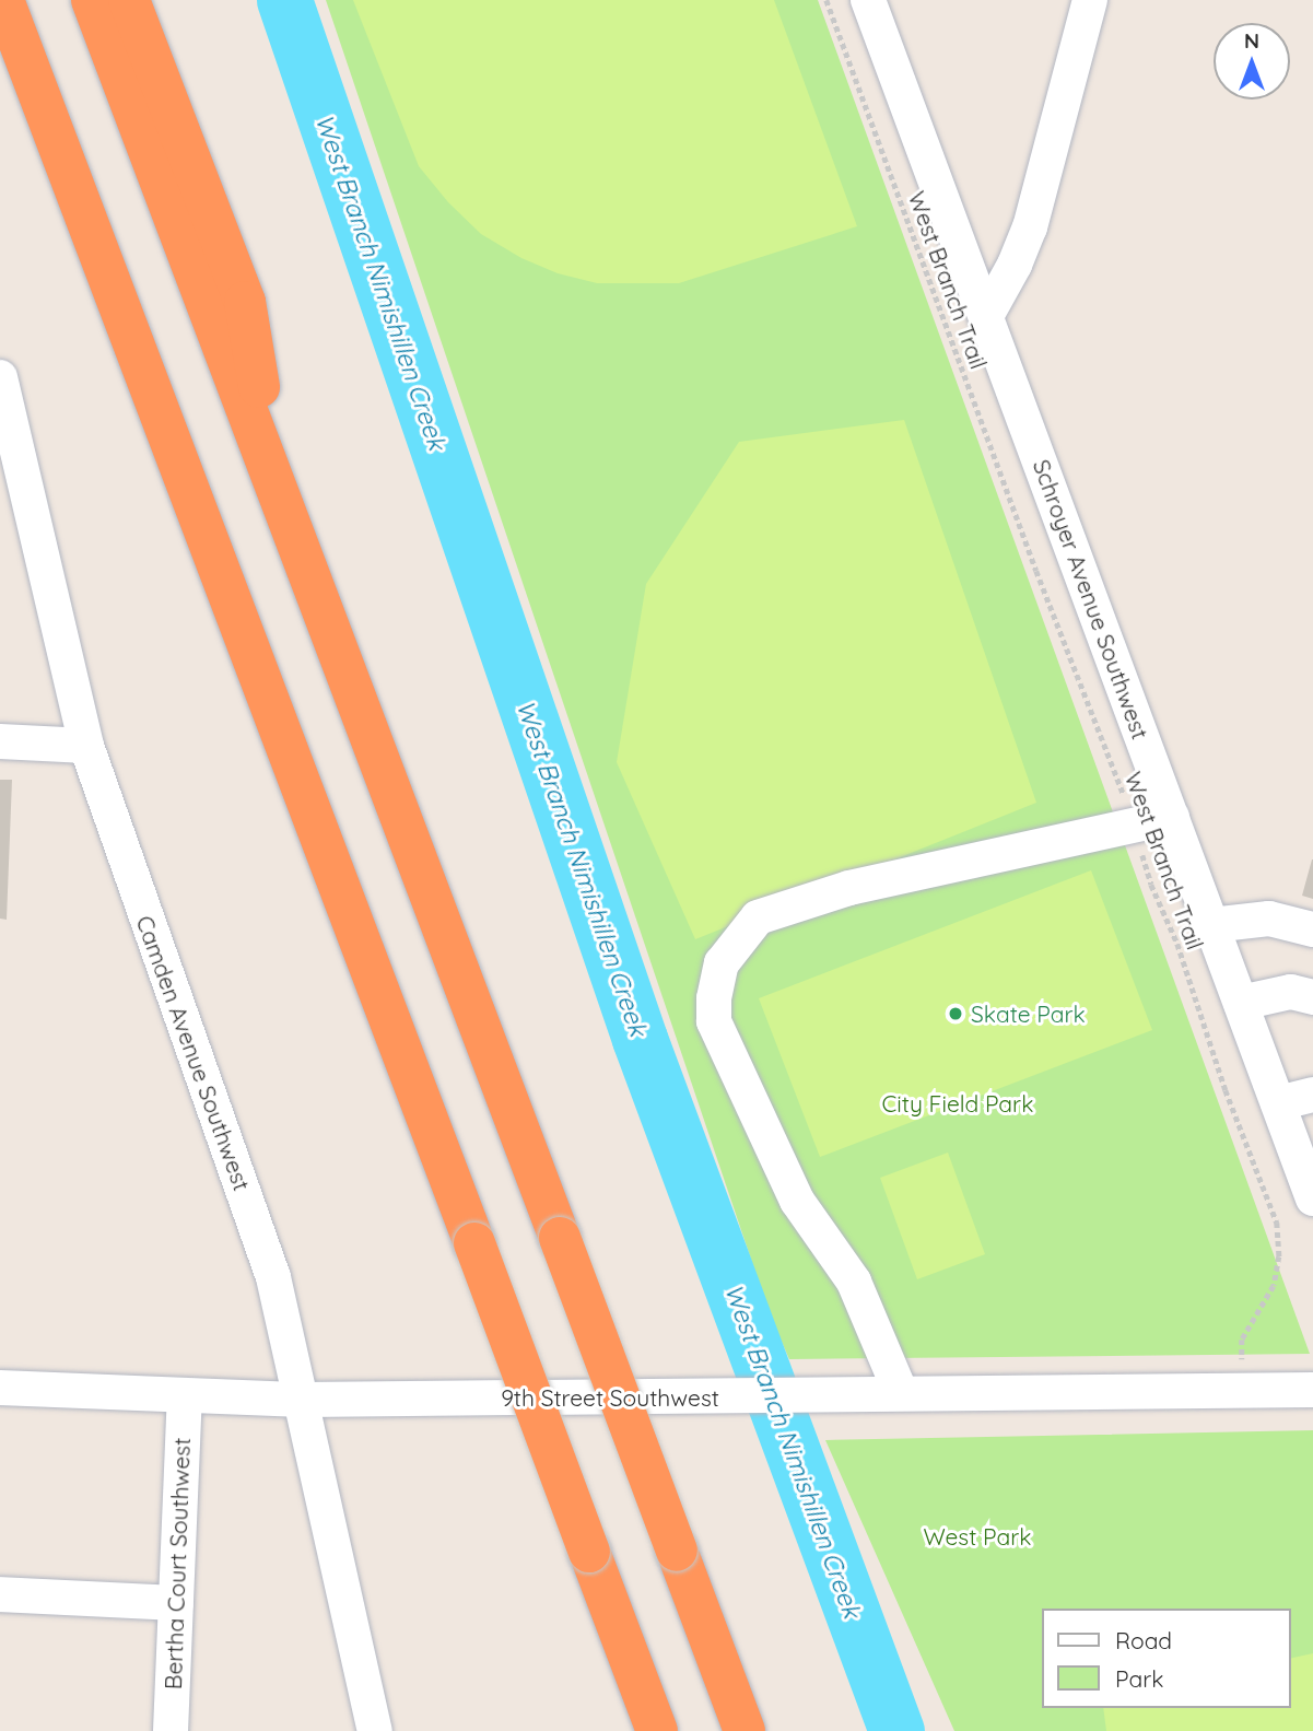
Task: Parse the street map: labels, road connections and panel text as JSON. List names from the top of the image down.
{
  "streets": {
    "street": [
      "Schroyer Avenue Southwest",
      "Camden Avenue Southwest",
      "9th Street Southwest",
      "Bertha Court Southwest"
    ],
    "path": ["West Branch Trail"]
  },
  "crossings": [
    ["West Branch Trail", "9th Street Southwest"],
    ["Camden Avenue Southwest", "9th Street Southwest"],
    ["9th Street Southwest", "Bertha Court Southwest"]
  ],
  "water": ["West Branch Nimishillen Creek"],
  "parks": ["City Field Park", "West Park"],
  "places": ["Skate Park"],
  "legend": ["Road", "Park"],
  "north": "top"
}
